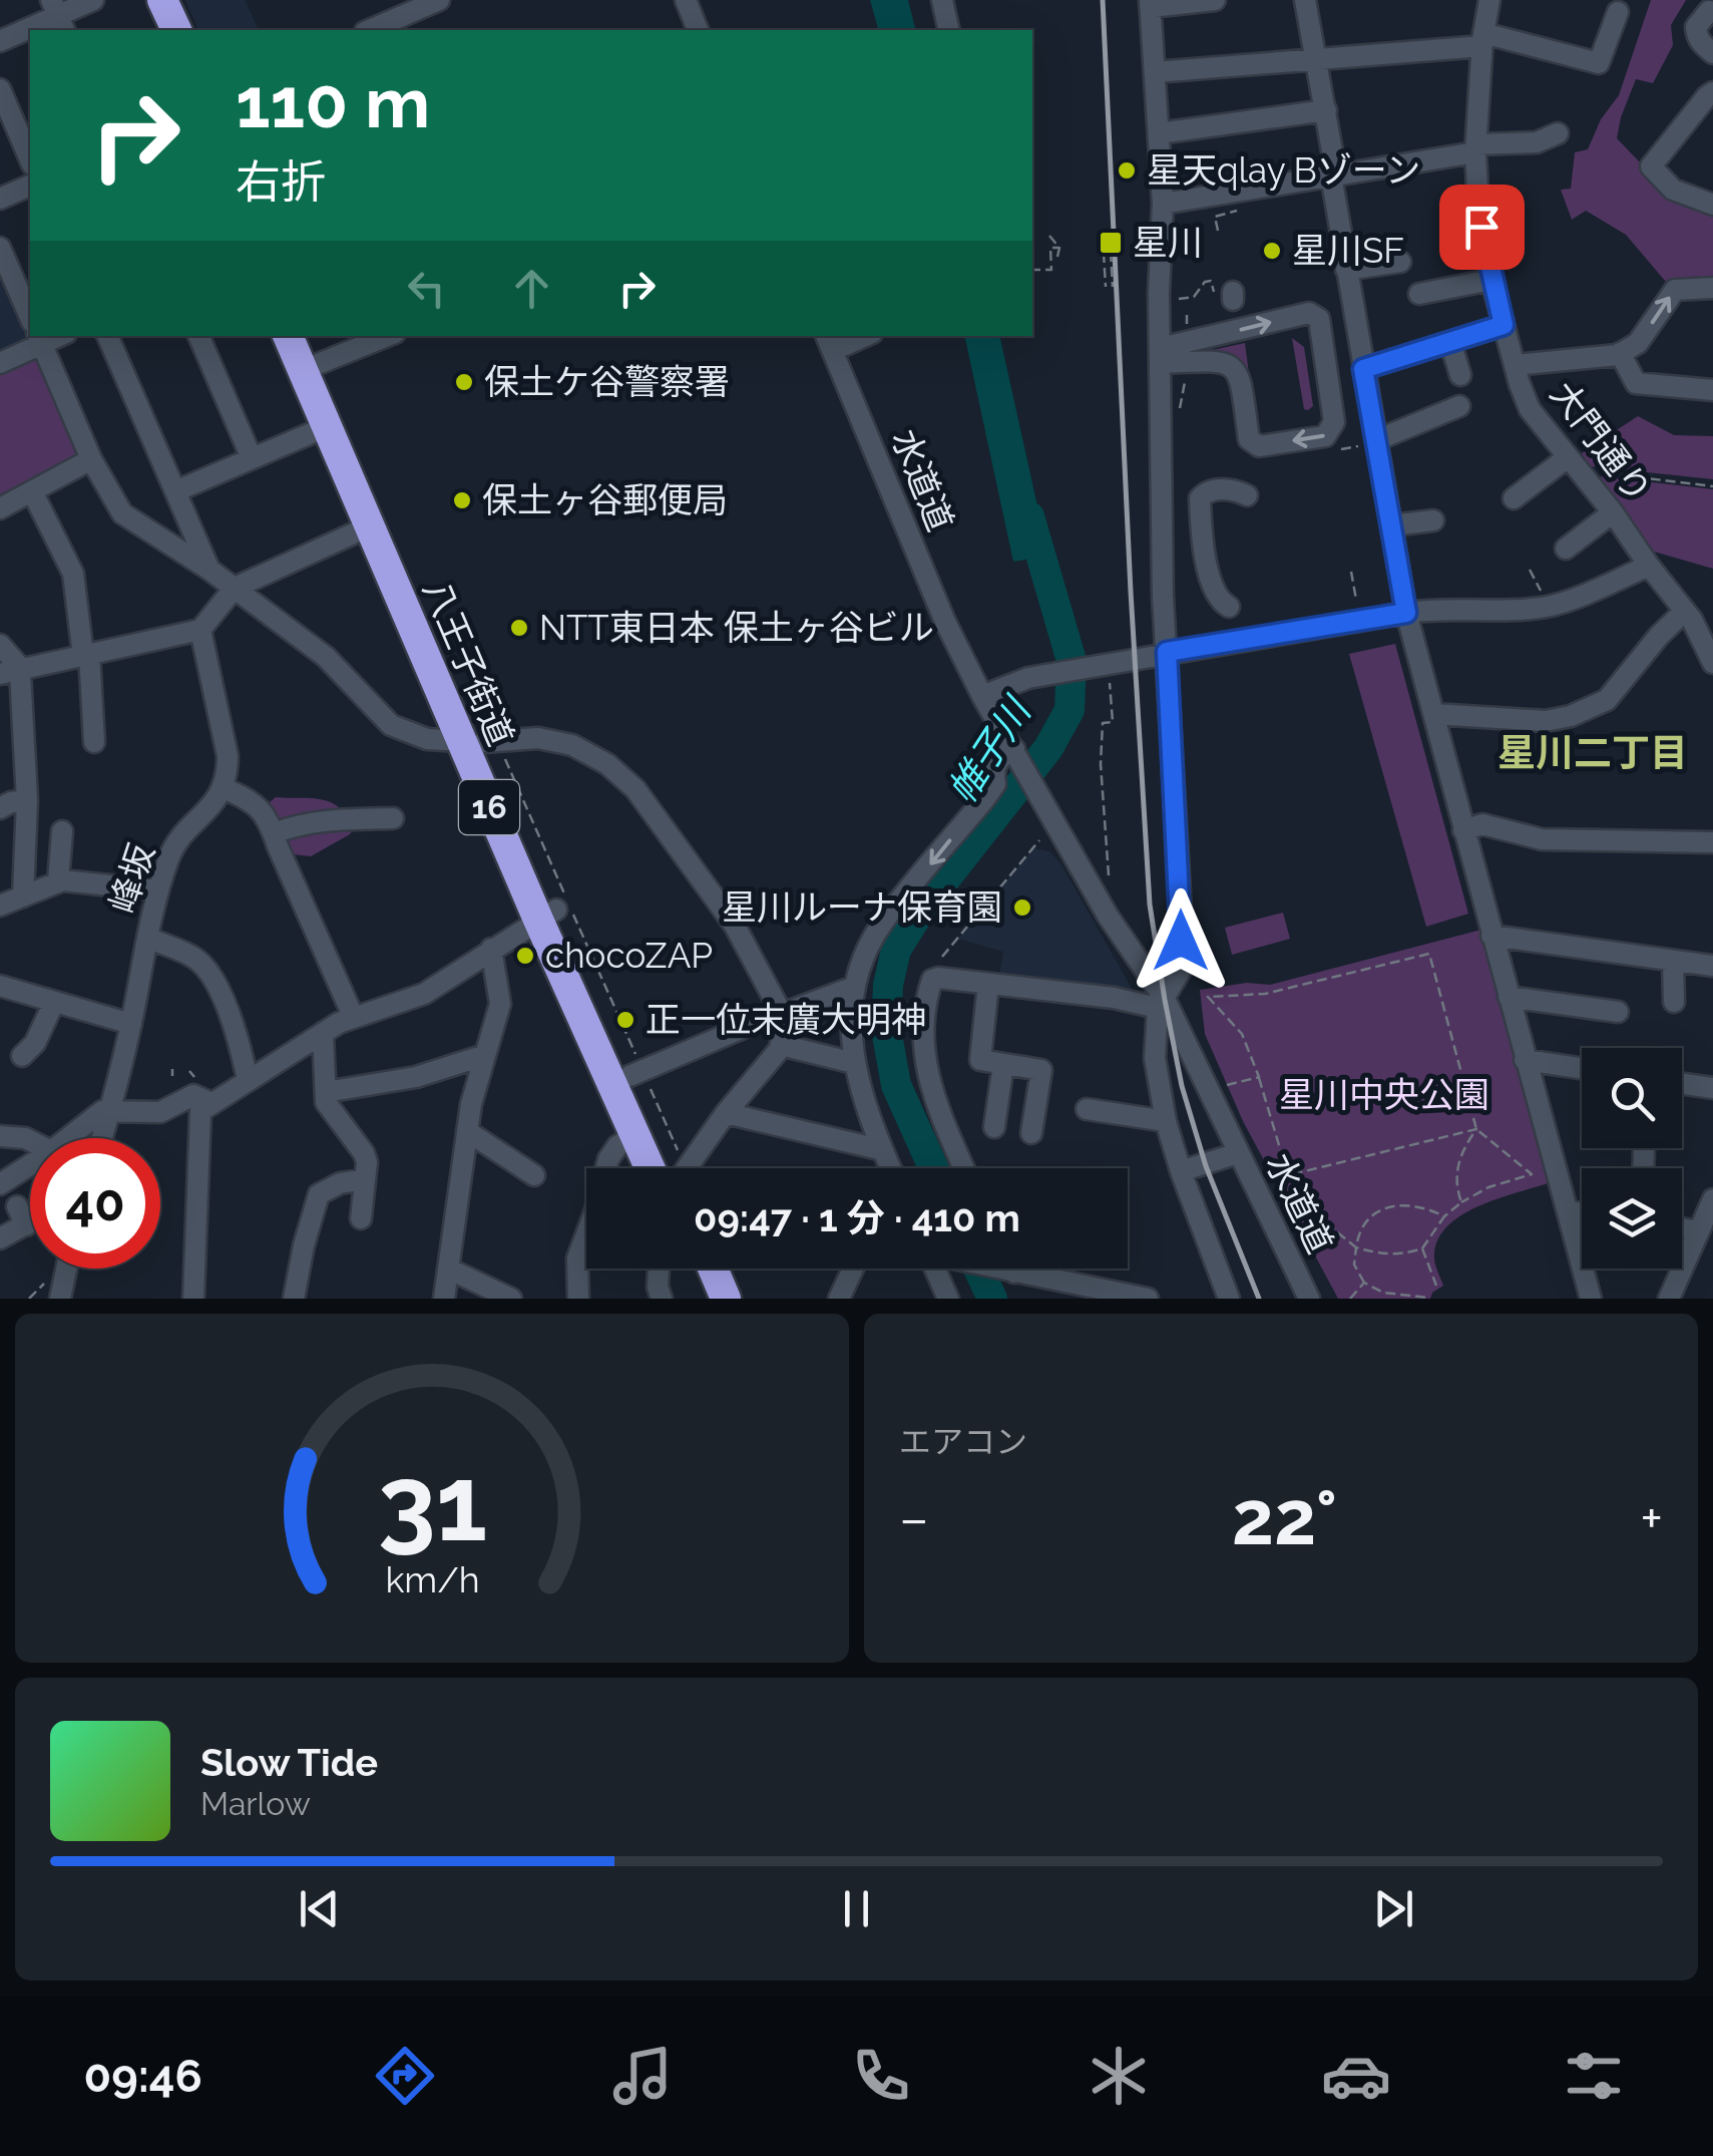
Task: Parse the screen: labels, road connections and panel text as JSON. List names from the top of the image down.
{
  "streets": {
    "highway": ["八王子街道", "16"],
    "street": ["大門通り", "水道道", "峰坂"]
  },
  "districts": ["星川二丁目"],
  "water": ["帷子川"],
  "parks": ["星川中央公園"],
  "places": {
    "other": [
      "星天qlay Bゾーン",
      "星川SF",
      "保土ケ谷警察署",
      "保土ヶ谷郵便局",
      "NTT東日本 保土ヶ谷ビル",
      "星川ルーナ保育園",
      "chocoZAP",
      "正一位末廣大明神"
    ],
    "transit": ["星川"]
  },
  "page": {
    "turn": ["110 m", "右折"],
    "limit": "40",
    "trip": "09:47 · 1 分 · 410 m",
    "tile": "エアコン",
    "heat": ["−", "22°", "+"],
    "song": ["Slow Tide", "Marlow"],
    "tabs": "09:46",
    "gauge": ["31", "km/h"]
  }
}
